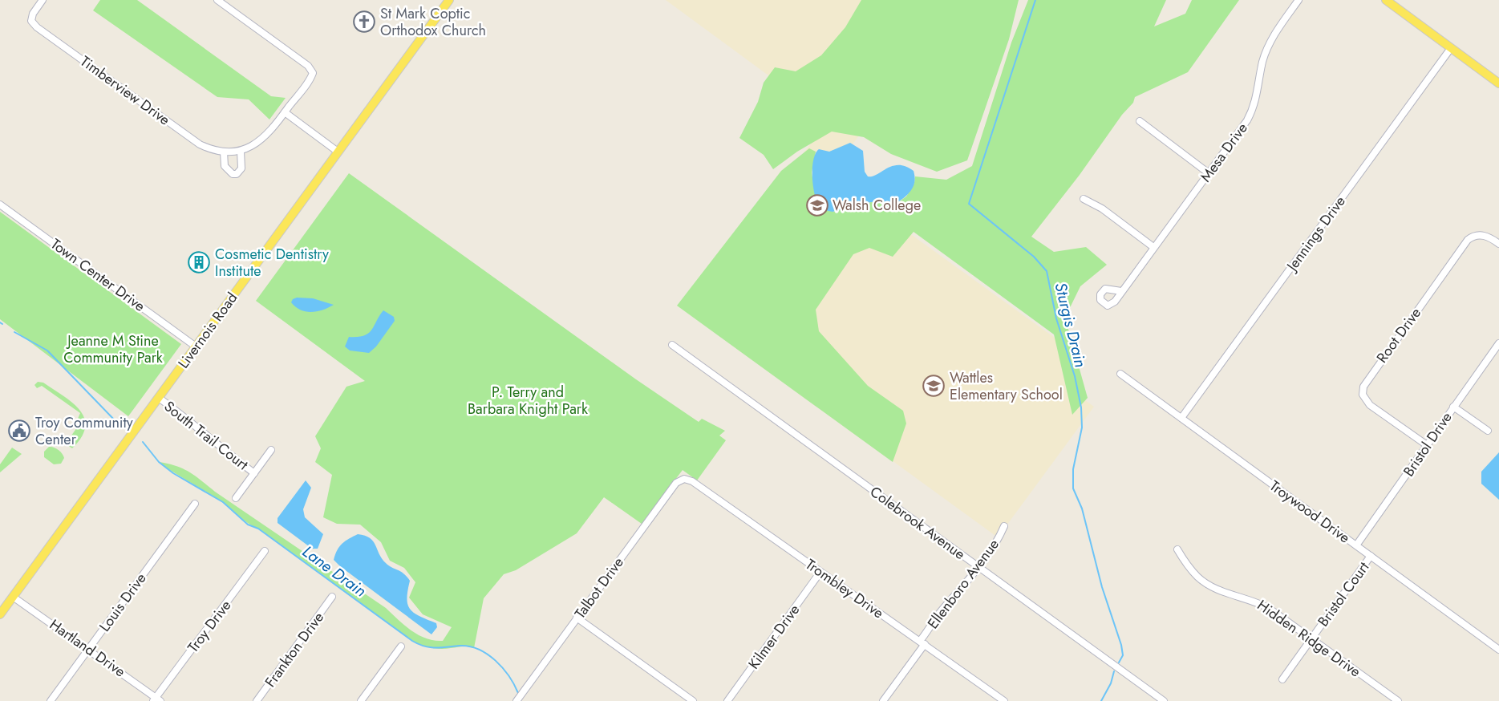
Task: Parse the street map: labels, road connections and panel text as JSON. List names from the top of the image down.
{
  "streets": {
    "main road": ["Livernois Road"],
    "street": [
      "Timberview Drive",
      "Mesa Drive",
      "Jennings Drive",
      "Town Center Drive",
      "Root Drive",
      "South Trail Court",
      "Bristol Drive",
      "Troywood Drive",
      "Colebrook Avenue",
      "Ellenboro Avenue",
      "Talbot Drive",
      "Trombley Drive",
      "Bristol Court",
      "Louis Drive",
      "Troy Drive",
      "Kilmer Drive",
      "Hidden Ridge Drive",
      "Hartland Drive",
      "Frankton Drive"
    ]
  },
  "crossings": [
    ["Jennings Drive", "Troywood Drive"],
    ["Town Center Drive", "Livernois Road"],
    ["Livernois Road", "South Trail Court"],
    ["Livernois Road", "Hartland Drive"],
    ["Root Drive", "Bristol Drive"],
    ["Bristol Drive", "Troywood Drive"],
    ["Troywood Drive", "Bristol Court"],
    ["Colebrook Avenue", "Ellenboro Avenue"],
    ["Ellenboro Avenue", "Trombley Drive"],
    ["Talbot Drive", "Trombley Drive"],
    ["Trombley Drive", "Kilmer Drive"],
    ["Bristol Court", "Hidden Ridge Drive"],
    ["Louis Drive", "Hartland Drive"],
    ["Troy Drive", "Hartland Drive"]
  ],
  "water": ["Sturgis Drain", "Lane Drain"],
  "parks": ["Jeanne M Stine Community Park", "P. Terry and Barbara Knight Park"],
  "places": {
    "church": ["St Mark Coptic Orthodox Church"],
    "school or university": ["Walsh College", "Wattles Elementary School"],
    "building": ["Cosmetic Dentistry Institute"],
    "public building": ["Troy Community Center"]
  }
}
